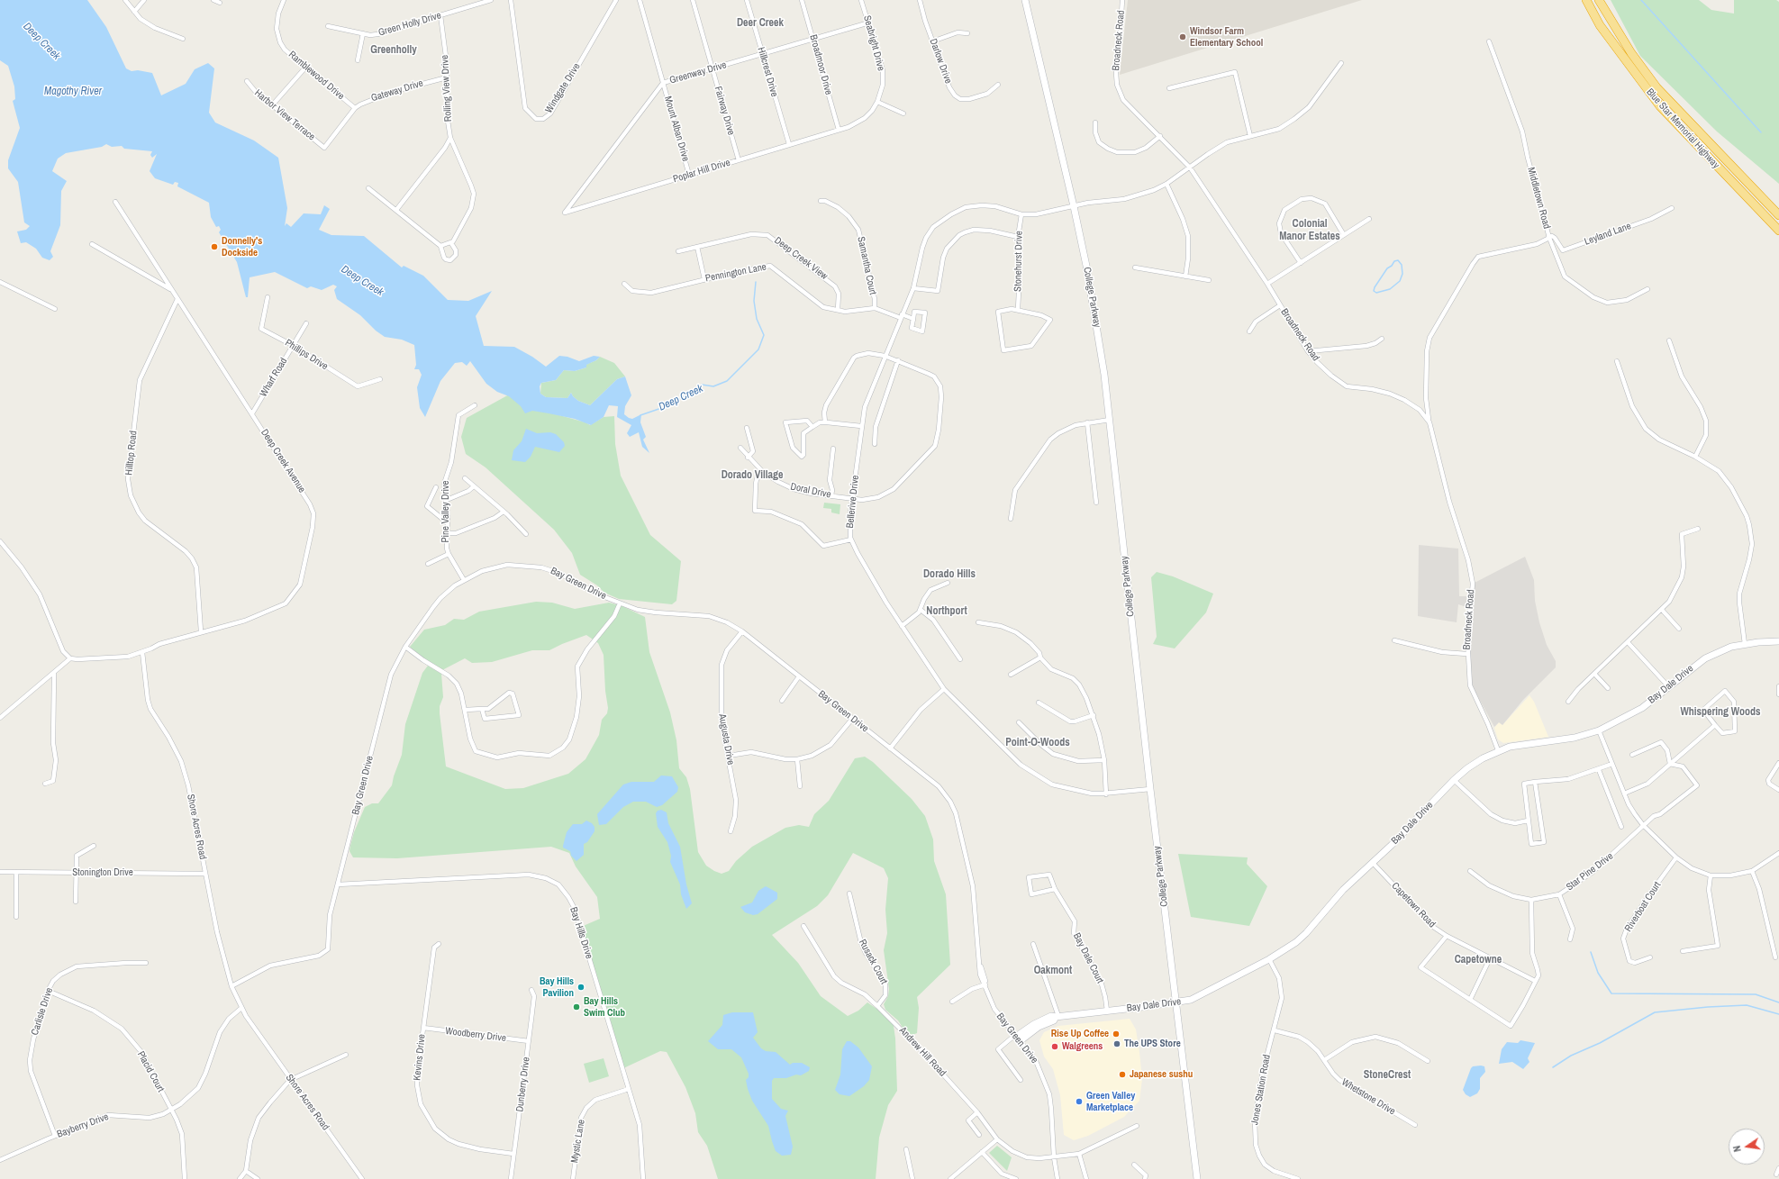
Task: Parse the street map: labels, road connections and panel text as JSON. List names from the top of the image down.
{
  "streets": {
    "highway": ["Blue Star Memorial Highway"],
    "main road": ["College Parkway", "Bay Dale Drive"],
    "street": [
      "Green Holly Drive",
      "Broadneck Road",
      "Seabright Drive",
      "Darlow Drive",
      "Broadmoor Drive",
      "Hillcrest Drive",
      "Greenway Drive",
      "Ramblewood Drive",
      "Rolling View Drive",
      "Windgate Drive",
      "Gateway Drive",
      "Fairway Drive",
      "Harbor View Terrace",
      "Mount Alban Drive",
      "Poplar Hill Drive",
      "Middletown Road",
      "Leyland Lane",
      "Deep Creek View",
      "Stonehurst Drive",
      "Samantha Court",
      "Pennington Lane",
      "Phillips Drive",
      "Wharf Road",
      "Hilltop Road",
      "Deep Creek Avenue",
      "Doral Drive",
      "Bellerive Drive",
      "Pine Valley Drive",
      "Bay Green Drive",
      "Augusta Drive",
      "Shore Acres Road",
      "Star Pine Drive",
      "Stonington Drive",
      "Capetown Road",
      "Riverboat Court",
      "Bay Hills Drive",
      "Bay Dale Court",
      "Rusack Court",
      "Carlisle Drive",
      "Woodberry Drive",
      "Andrew Hill Road",
      "Kevins Drive",
      "Placid Court",
      "Dunberry Drive",
      "Jones Station Road",
      "Whetstone Drive",
      "Bayberry Drive",
      "Mystic Lane"
    ]
  },
  "crossings": [
    ["Green Holly Drive", "Rolling View Drive"],
    ["Broadneck Road", "Middletown Road"],
    ["Broadneck Road", "Bellerive Drive"],
    ["Broadneck Road", "Bay Dale Drive"],
    ["Seabright Drive", "Broadmoor Drive"],
    ["Seabright Drive", "Greenway Drive"],
    ["Seabright Drive", "Poplar Hill Drive"],
    ["Broadmoor Drive", "Greenway Drive"],
    ["Broadmoor Drive", "Poplar Hill Drive"],
    ["Hillcrest Drive", "Greenway Drive"],
    ["Hillcrest Drive", "Poplar Hill Drive"],
    ["Greenway Drive", "Fairway Drive"],
    ["Greenway Drive", "Mount Alban Drive"],
    ["Greenway Drive", "Poplar Hill Drive"],
    ["Ramblewood Drive", "Gateway Drive"],
    ["Rolling View Drive", "Gateway Drive"],
    ["Gateway Drive", "Harbor View Terrace"],
    ["Fairway Drive", "Poplar Hill Drive"],
    ["Mount Alban Drive", "Poplar Hill Drive"],
    ["Middletown Road", "Leyland Lane"],
    ["Deep Creek View", "Pennington Lane"],
    ["Stonehurst Drive", "Bellerive Drive"],
    ["Samantha Court", "Pennington Lane"],
    ["Pennington Lane", "Bellerive Drive"],
    ["College Parkway", "Bellerive Drive"],
    ["College Parkway", "Bay Dale Drive"],
    ["Phillips Drive", "Wharf Road"],
    ["Wharf Road", "Deep Creek Avenue"],
    ["Hilltop Road", "Deep Creek Avenue"],
    ["Deep Creek Avenue", "Shore Acres Road"],
    ["Doral Drive", "Bellerive Drive"],
    ["Pine Valley Drive", "Bay Green Drive"],
    ["Bay Green Drive", "Bay Dale Drive"],
    ["Bay Green Drive", "Augusta Drive"],
    ["Bay Green Drive", "Shore Acres Road"],
    ["Bay Green Drive", "Bay Hills Drive"],
    ["Bay Green Drive", "Andrew Hill Road"],
    ["Bay Dale Drive", "Capetown Road"],
    ["Bay Dale Drive", "Bay Dale Court"],
    ["Bay Dale Drive", "Jones Station Road"],
    ["Shore Acres Road", "Stonington Drive"],
    ["Shore Acres Road", "Bayberry Drive"],
    ["Bay Hills Drive", "Mystic Lane"],
    ["Rusack Court", "Andrew Hill Road"],
    ["Carlisle Drive", "Placid Court"],
    ["Carlisle Drive", "Bayberry Drive"],
    ["Woodberry Drive", "Kevins Drive"],
    ["Woodberry Drive", "Dunberry Drive"],
    ["Kevins Drive", "Dunberry Drive"],
    ["Placid Court", "Bayberry Drive"],
    ["Jones Station Road", "Whetstone Drive"]
  ],
  "districts": [
    "Deer Creek",
    "Greenholly",
    "Colonial Manor Estates",
    "Dorado Village",
    "Dorado Hills",
    "Northport",
    "Whispering Woods",
    "Point-O-Woods",
    "Capetowne",
    "Oakmont",
    "StoneCrest"
  ],
  "water": ["Deep Creek", "Magothy River"],
  "places": [
    "Windsor Farm Elementary School",
    "Donnelly's Dockside",
    "Bay Hills Pavilion",
    "Bay Hills Swim Club",
    "Rise Up Coffee",
    "The UPS Store",
    "Walgreens",
    "Japanese sushu",
    "Green Valley Marketplace"
  ],
  "north": "left"
}
